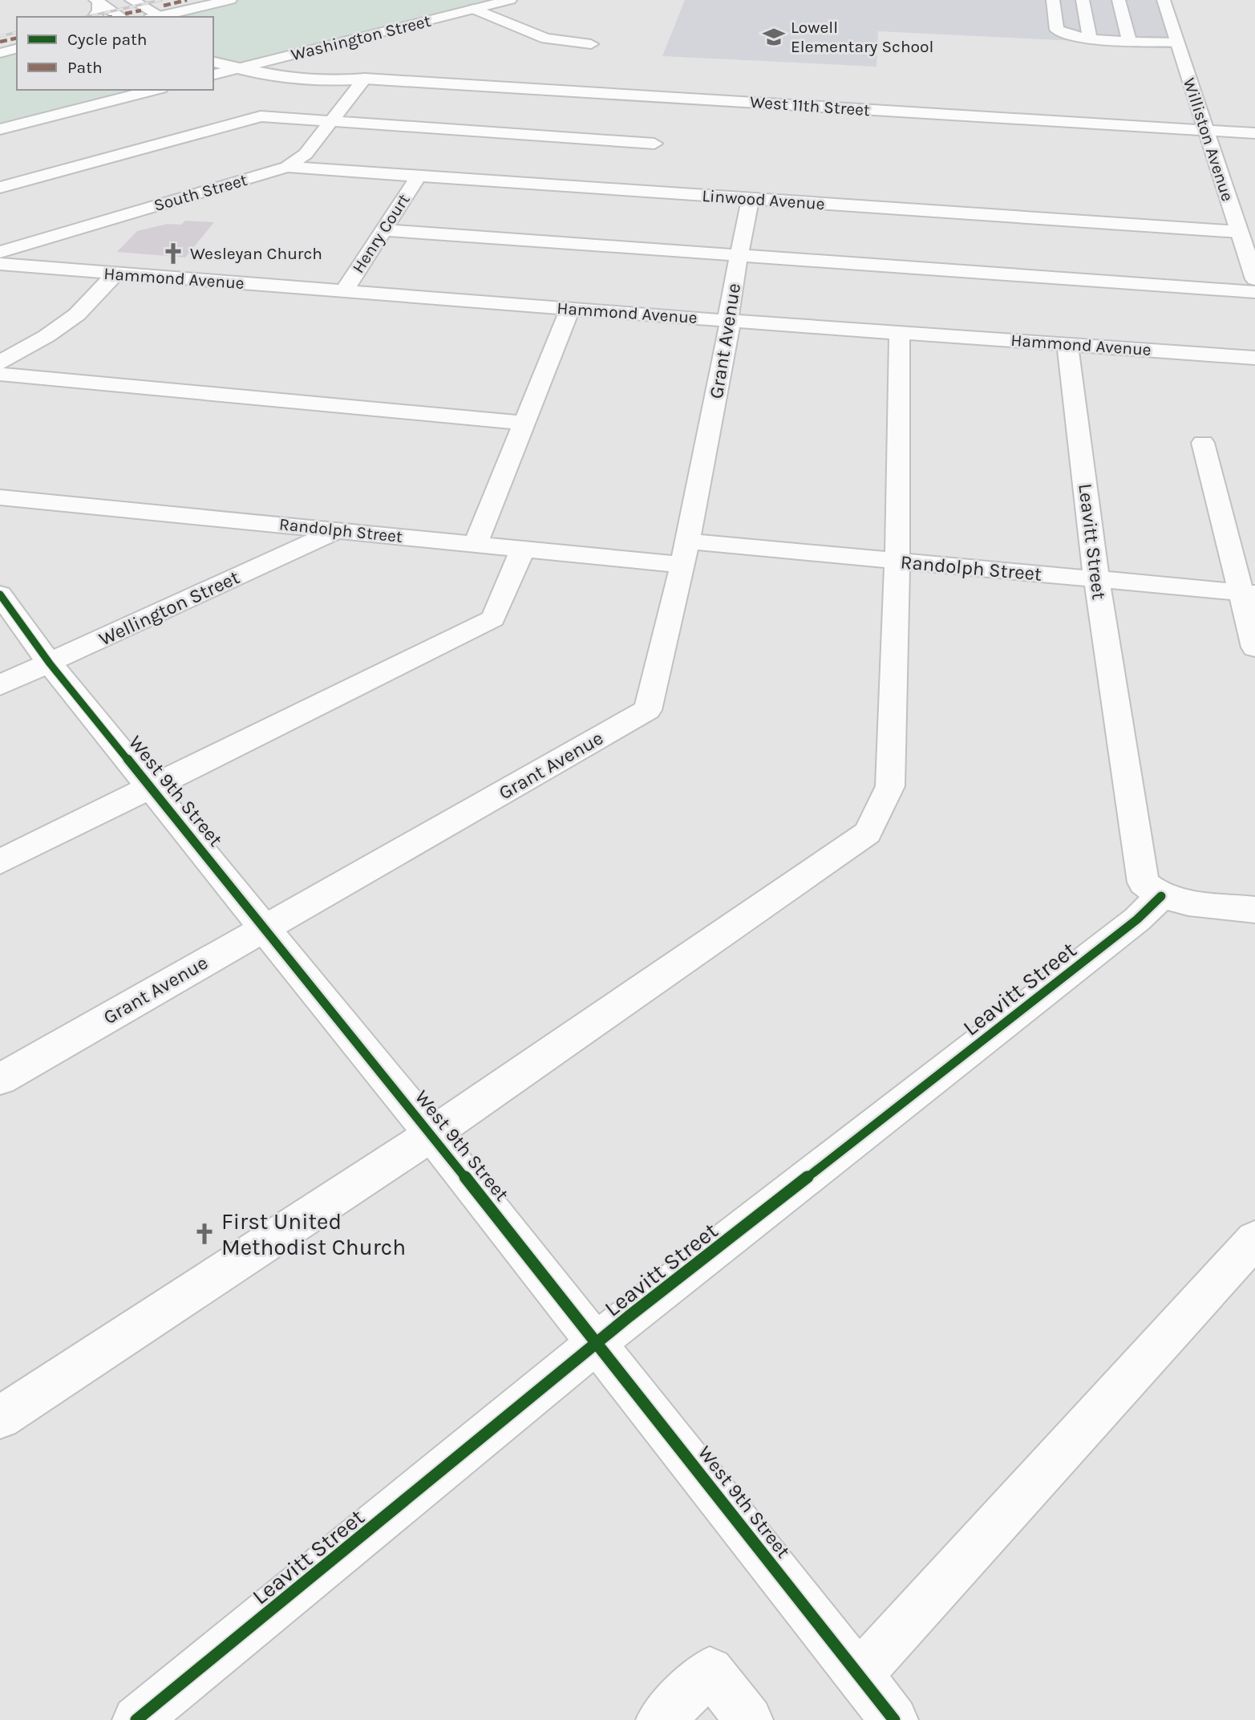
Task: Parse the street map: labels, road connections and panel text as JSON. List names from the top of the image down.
{
  "streets": {
    "main road": [
      "Washington Street",
      "West 11th Street",
      "Williston Avenue",
      "South Street",
      "Linwood Avenue",
      "Henry Court",
      "Hammond Avenue",
      "Grant Avenue",
      "Randolph Street",
      "Leavitt Street",
      "Wellington Street",
      "West 9th Street"
    ]
  },
  "crossings": [
    ["Washington Street", "West 11th Street"],
    ["West 11th Street", "Williston Avenue"],
    ["West 11th Street", "South Street"],
    ["Williston Avenue", "Linwood Avenue"],
    ["South Street", "Linwood Avenue"],
    ["Linwood Avenue", "Henry Court"],
    ["Linwood Avenue", "Grant Avenue"],
    ["Henry Court", "Hammond Avenue"],
    ["Hammond Avenue", "Grant Avenue"],
    ["Hammond Avenue", "Leavitt Street"],
    ["Grant Avenue", "Randolph Street"],
    ["Grant Avenue", "West 9th Street"],
    ["Randolph Street", "Leavitt Street"],
    ["Randolph Street", "Wellington Street"],
    ["Leavitt Street", "West 9th Street"],
    ["Wellington Street", "West 9th Street"]
  ],
  "places": {
    "school or university": ["Lowell Elementary School"],
    "church": ["Wesleyan Church", "First United Methodist Church"]
  },
  "legend": ["Cycle path", "Path"]
}
